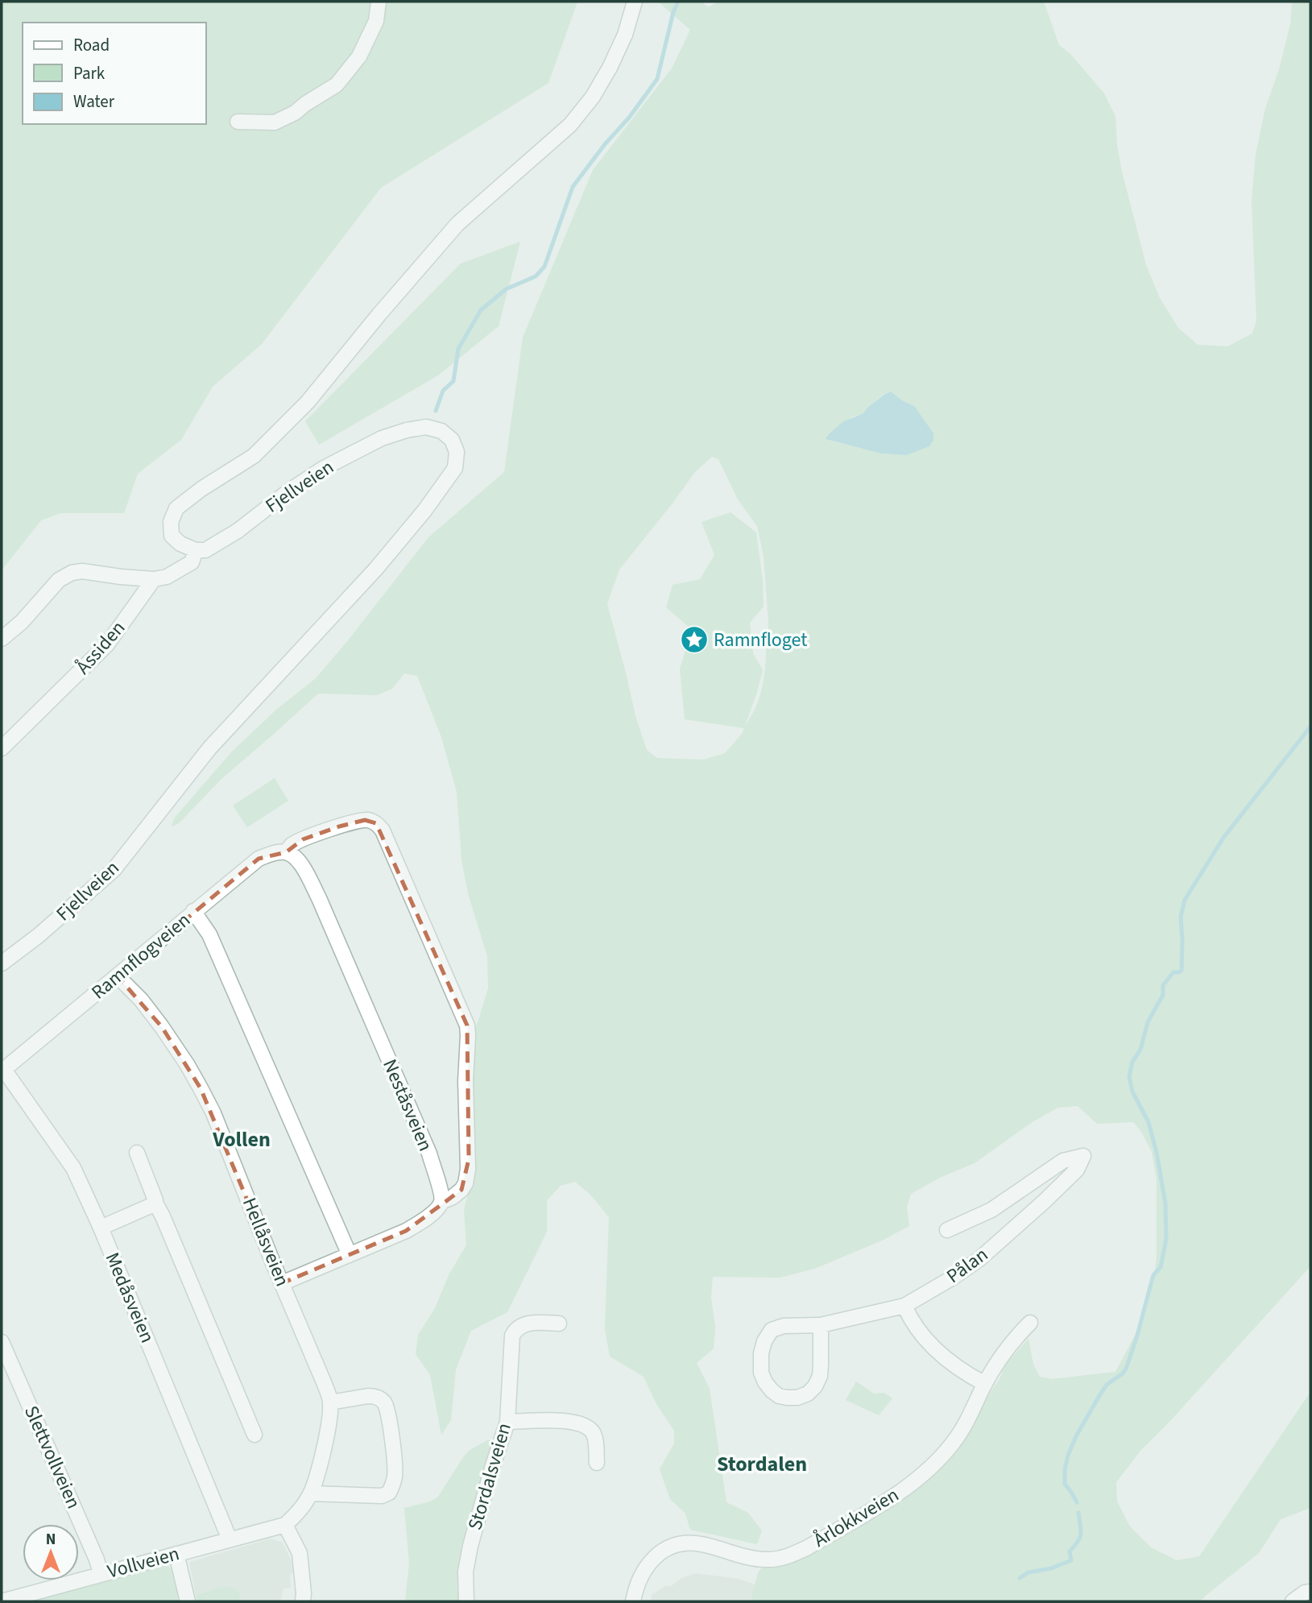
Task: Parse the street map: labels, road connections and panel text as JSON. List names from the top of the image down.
{
  "streets": {
    "street": [
      "Fjellveien",
      "Åssiden",
      "Ramnflogveien",
      "Neståsveien",
      "Hellåsveien",
      "Pålan",
      "Medåsveien",
      "Slettvollveien",
      "Stordalsveien",
      "Årlokkveien",
      "Vollveien"
    ]
  },
  "crossings": [
    ["Ramnflogveien", "Neståsveien"],
    ["Ramnflogveien", "Hellåsveien"],
    ["Ramnflogveien", "Medåsveien"],
    ["Hellåsveien", "Vollveien"],
    ["Medåsveien", "Vollveien"],
    ["Slettvollveien", "Vollveien"]
  ],
  "districts": ["Vollen", "Stordalen"],
  "places": {
    "place": ["Ramnfloget"]
  },
  "legend": ["Road", "Park", "Water"],
  "north": "top"
}
